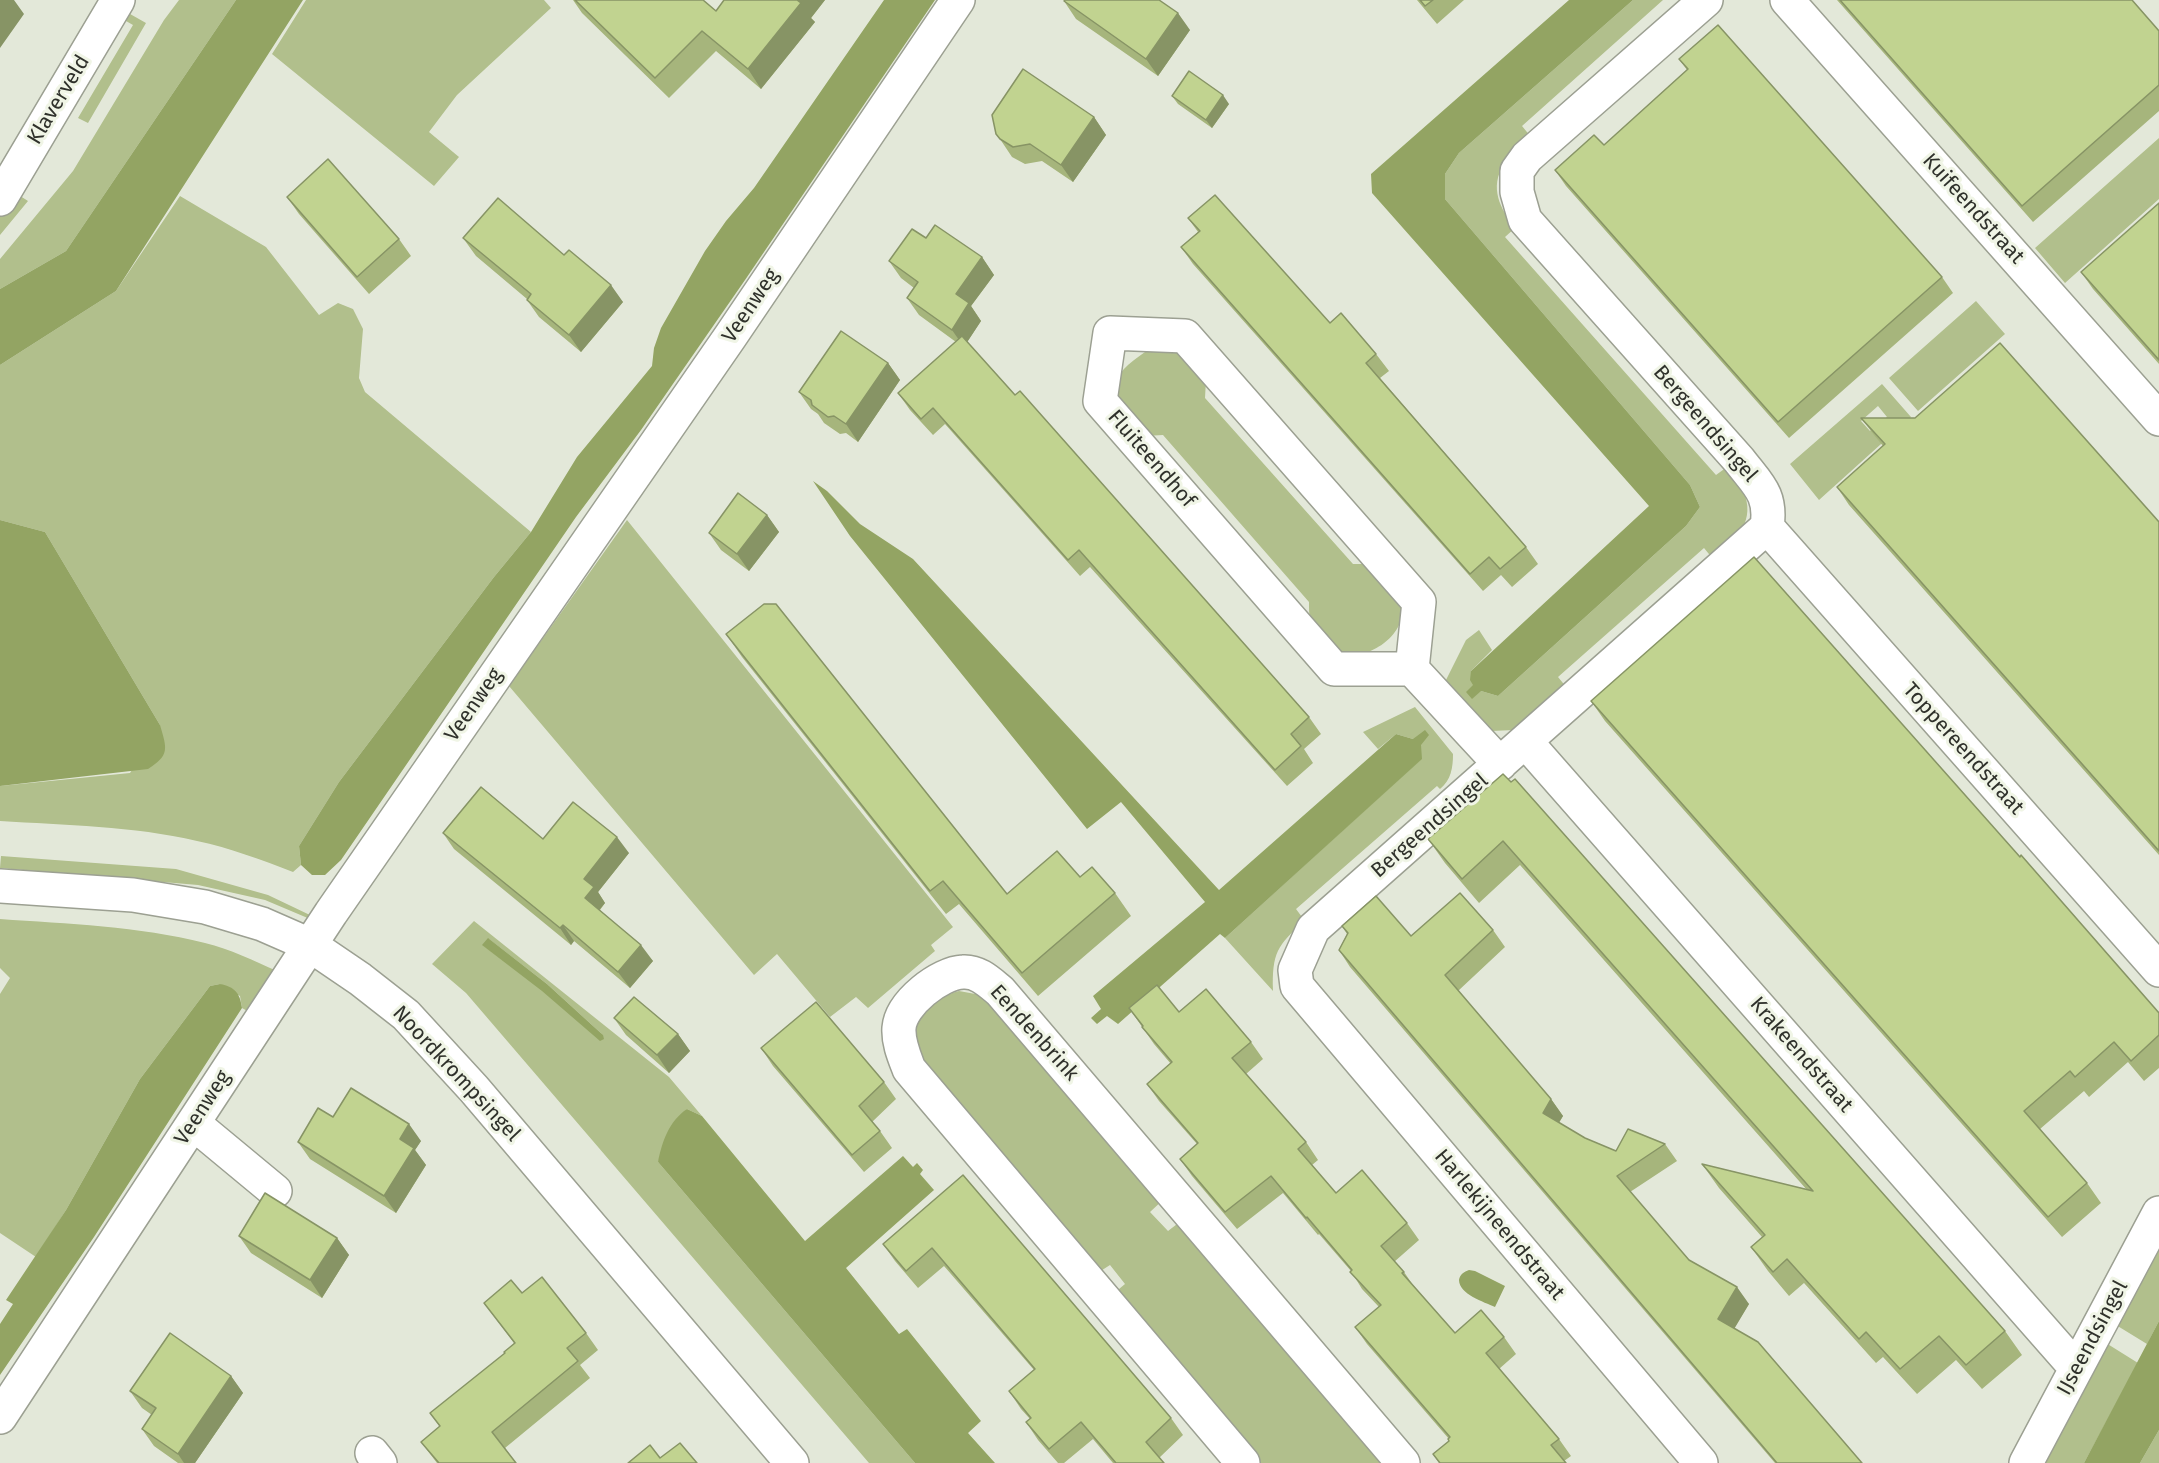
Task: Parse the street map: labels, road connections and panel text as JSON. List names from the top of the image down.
{
  "streets": {
    "street": [
      "Klaverveld",
      "Kuifeendstraat",
      "Veenweg",
      "Bergeendsingel",
      "Fluiteendhof",
      "Toppereendstraat",
      "Eendenbrink",
      "Krakeendstraat",
      "Noordkrompsingel",
      "Harlekijneendstraat",
      "IJseendsingel"
    ]
  },
  "crossings": [
    ["Veenweg", "Noordkrompsingel"],
    ["Bergeendsingel", "Toppereendstraat"],
    ["Bergeendsingel", "Krakeendstraat"],
    ["Bergeendsingel", "Harlekijneendstraat"],
    ["Krakeendstraat", "IJseendsingel"]
  ]
}
